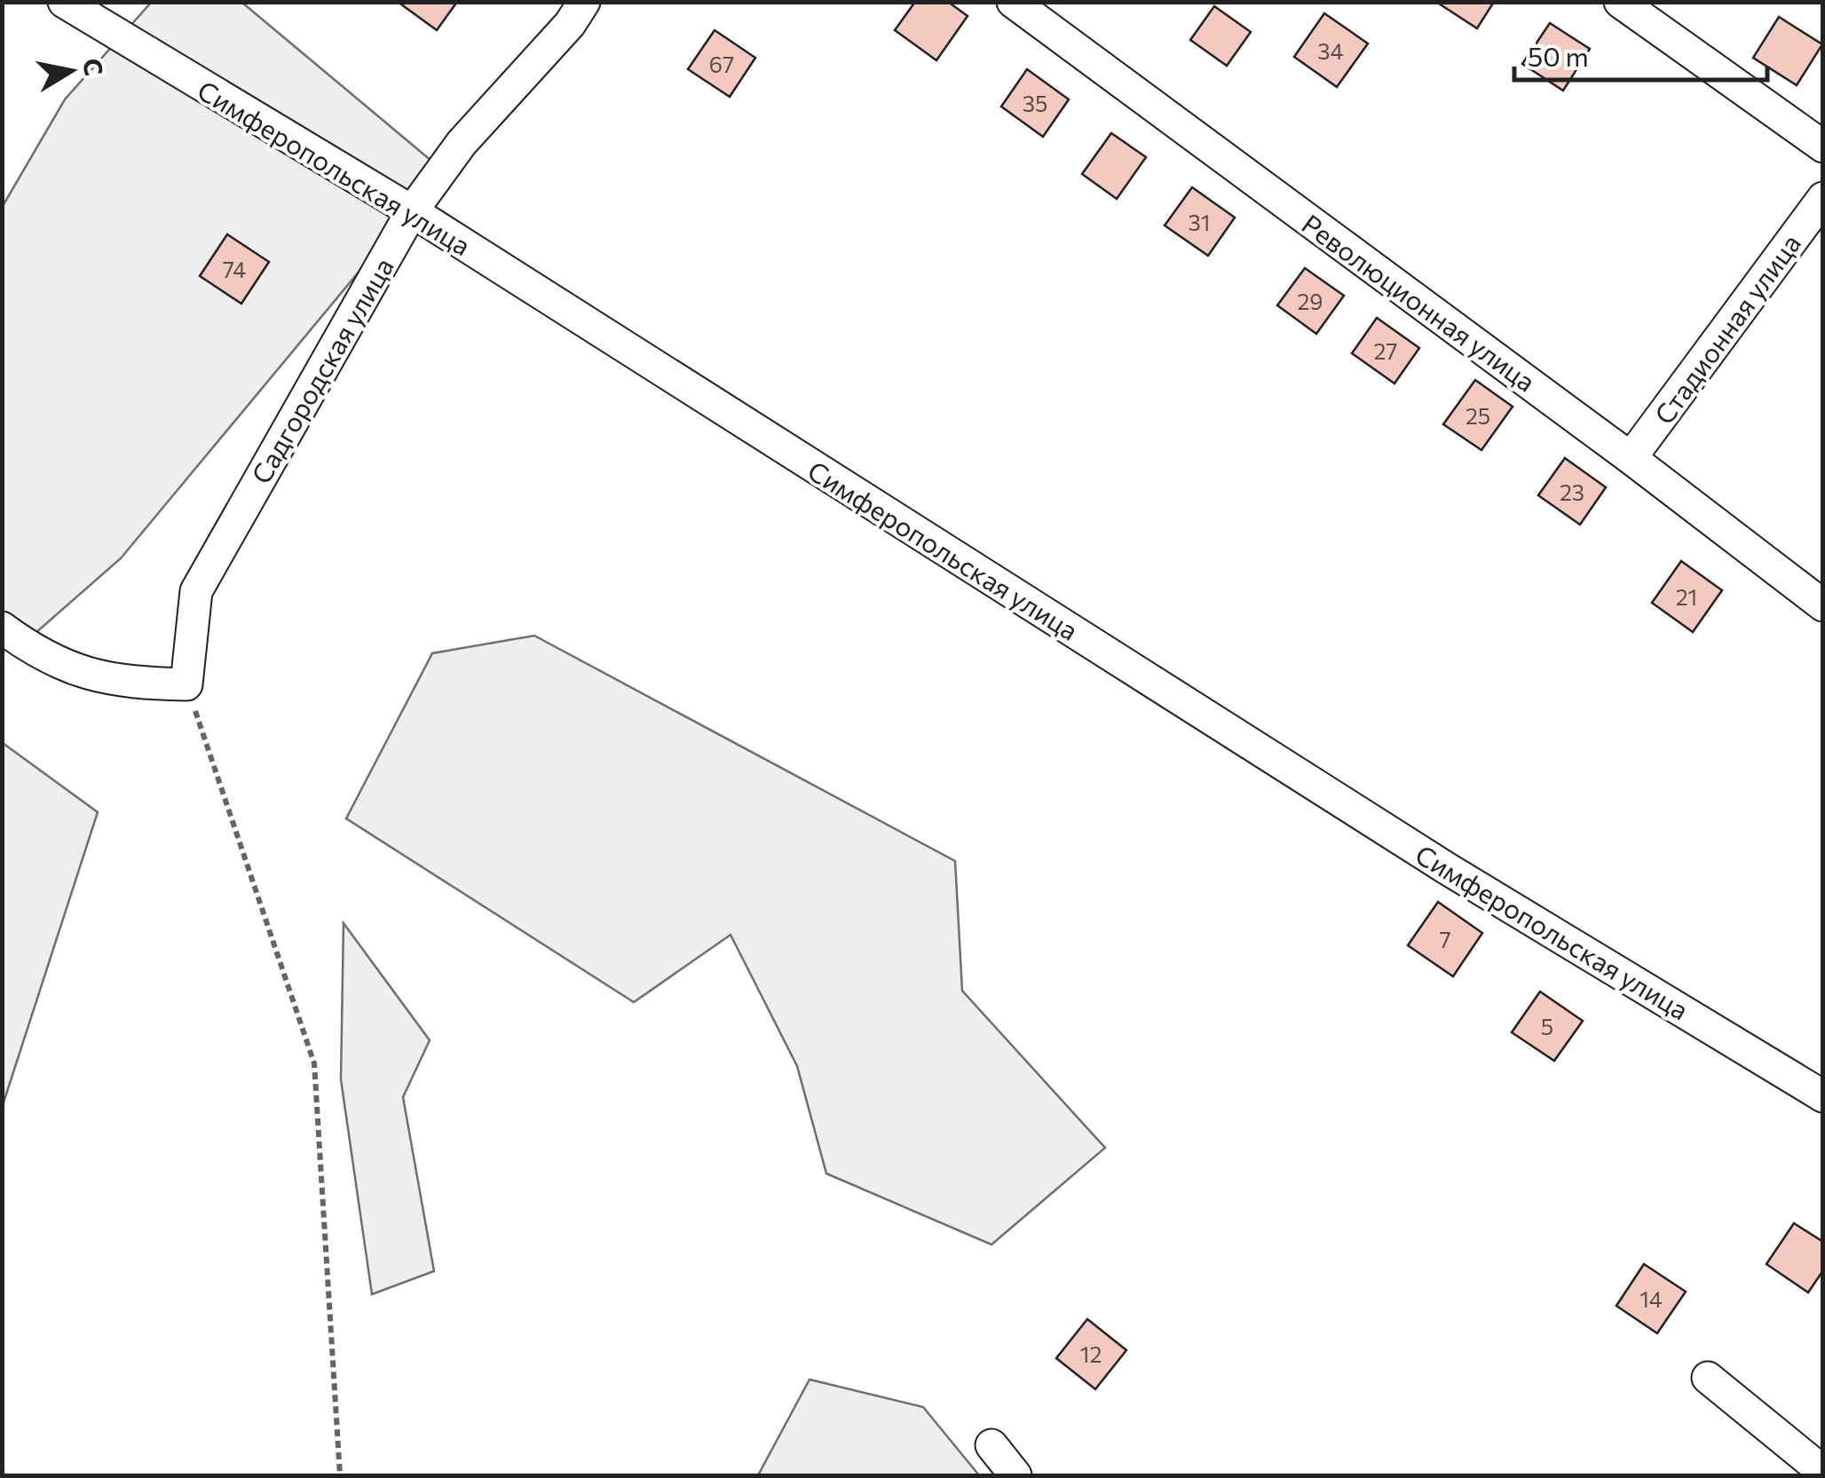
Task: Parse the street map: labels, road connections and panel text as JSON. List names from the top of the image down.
{
  "streets": {
    "street": [
      "Симферопольская улица",
      "Революционная улица",
      "Стадионная улица",
      "Садгородская улица"
    ]
  },
  "crossings": [
    ["Симферопольская улица", "Садгородская улица"],
    ["Революционная улица", "Стадионная улица"]
  ],
  "house_numbers": [
    "34",
    "67",
    "35",
    "31",
    "74",
    "29",
    "27",
    "25",
    "23",
    "21",
    "7",
    "5",
    "14",
    "12"
  ],
  "scale_bar": "50 m",
  "north": "right"
}
